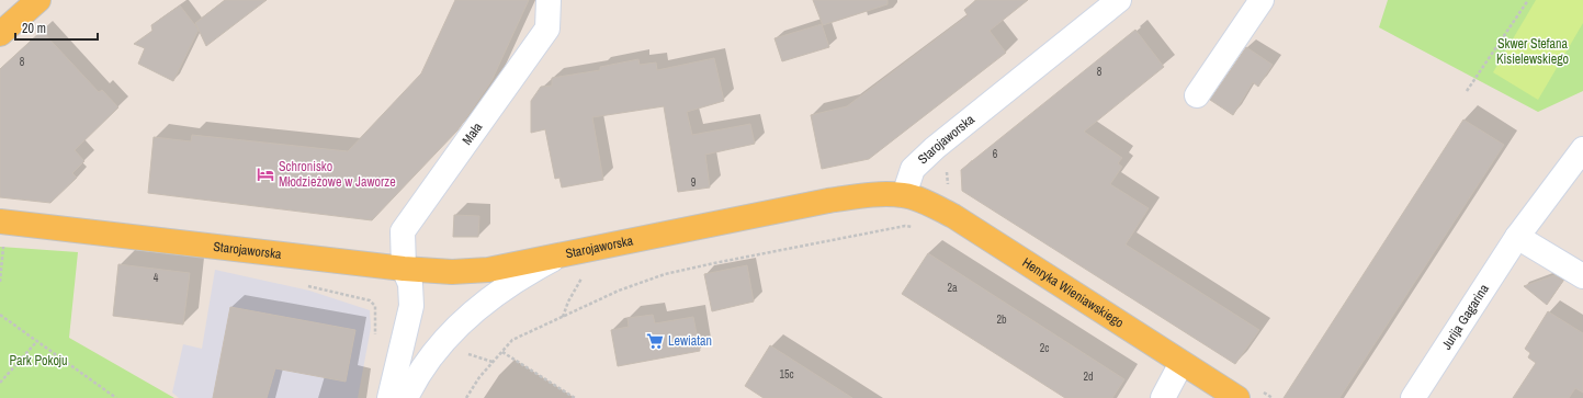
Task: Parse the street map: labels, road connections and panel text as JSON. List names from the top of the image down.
{
  "streets": {
    "main road": ["Starojaworska", "Henryka Wieniawskiego"],
    "street": ["Mała", "Jurija Gagarina"]
  },
  "crossings": [
    ["Mała", "Starojaworska"],
    ["Starojaworska", "Henryka Wieniawskiego"]
  ],
  "parks": ["Skwer Stefana Kisielewskiego", "Park Pokoju"],
  "places": {
    "hotel": ["Schronisko Młodzieżowe w Jaworze"],
    "supermarket": ["Lewiatan"]
  },
  "house_numbers": [
    "8",
    "8",
    "6",
    "9",
    "4",
    "2a",
    "2b",
    "2c",
    "15c",
    "2d"
  ],
  "scale_bar": "20 m"
}
